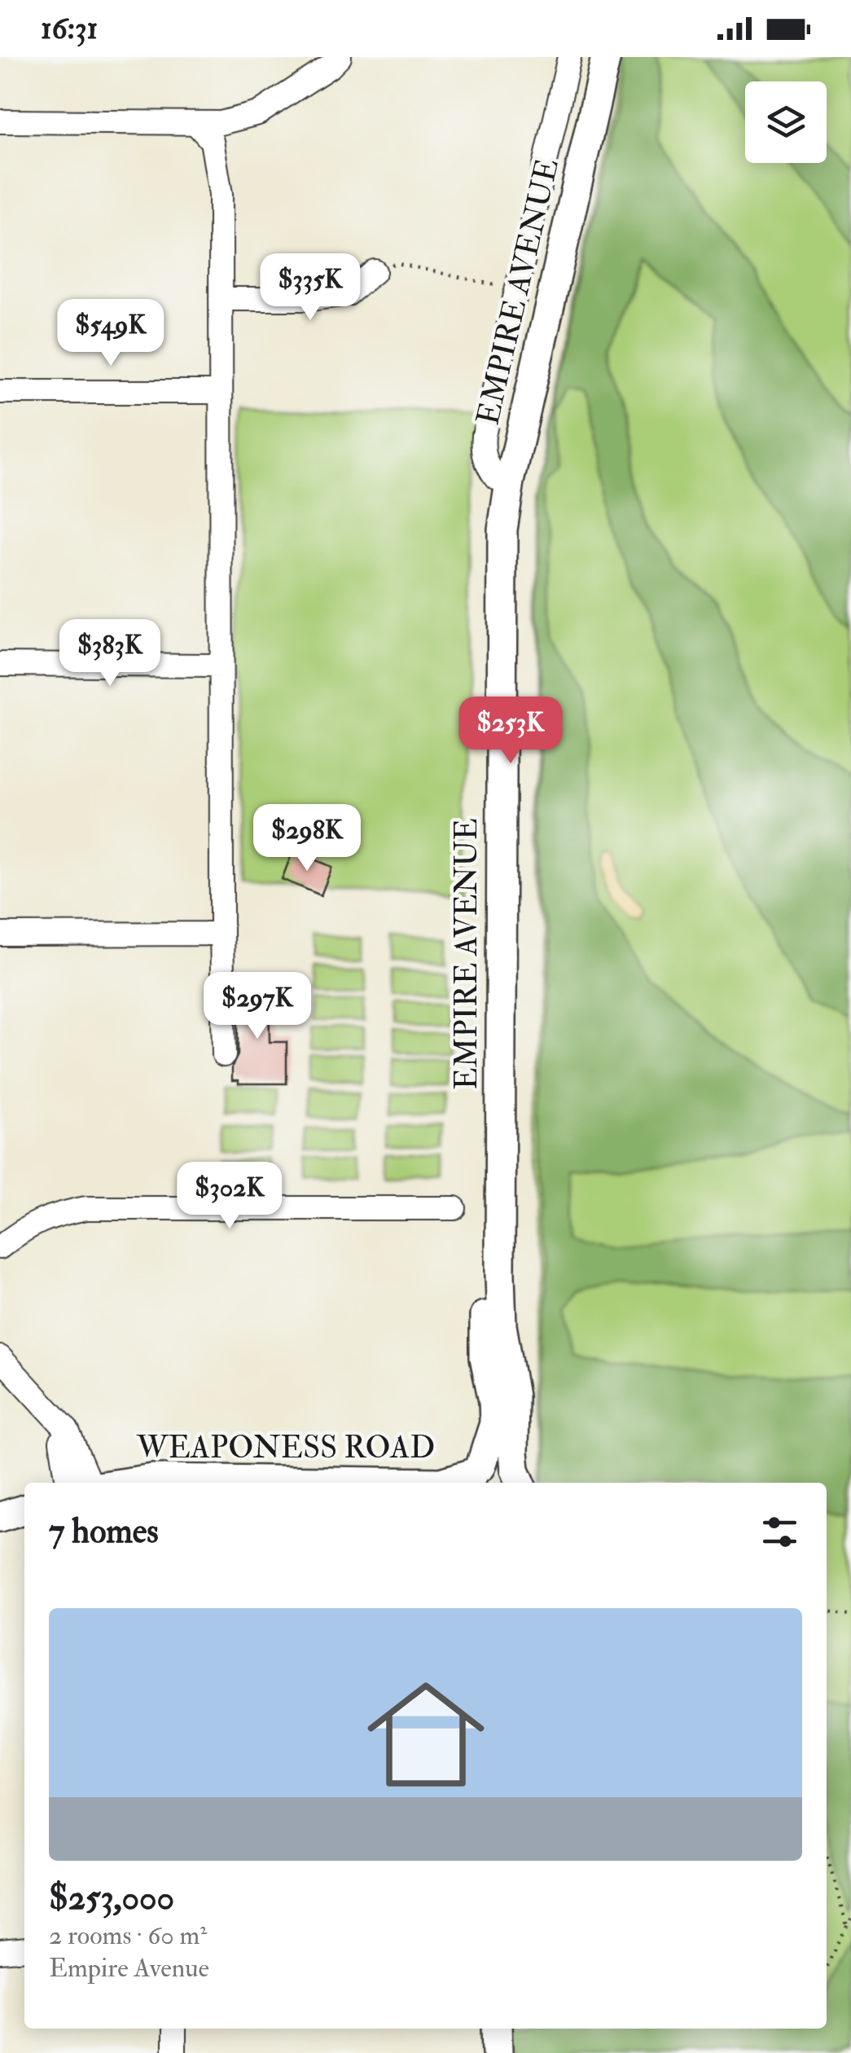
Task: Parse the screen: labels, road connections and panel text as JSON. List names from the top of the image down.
{
  "streets": {
    "main road": ["EMPIRE AVENUE", "WEAPONESS ROAD"]
  },
  "crossings": [
    ["EMPIRE AVENUE", "WEAPONESS ROAD"]
  ],
  "page": {
    "status": "16:31",
    "price": [
      "$335K",
      "$549K",
      "$383K",
      "$253K",
      "$298K",
      "$297K",
      "$302K"
    ],
    "heading": "7 homes",
    "list": [
      {
        "name": "$253,000",
        "note": "2 rooms · 60 m² · Empire Avenue"
      }
    ]
  }
}
